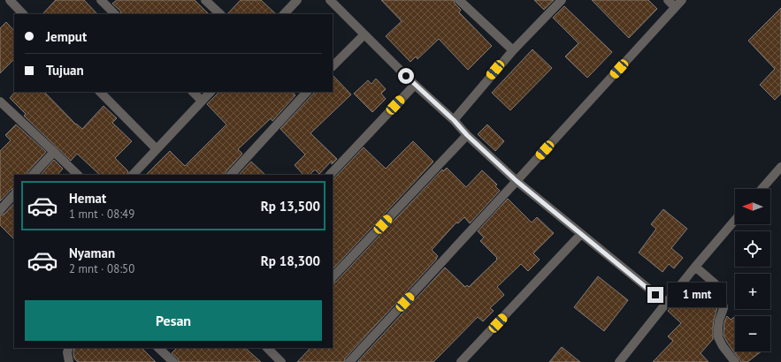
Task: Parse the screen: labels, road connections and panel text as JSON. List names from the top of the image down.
{
  "north": "left",
  "page": {
    "banner": ["Jemput", "Tujuan"],
    "list": [
      {
        "name": "Hemat",
        "note": "1 mnt · 08:49",
        "value": "Rp 13,500"
      },
      {
        "name": "Nyaman",
        "note": "2 mnt · 08:50",
        "value": "Rp 18,300"
      }
    ],
    "map_buttons": ["+", "−"],
    "bubble": "1 mnt",
    "buttons": "Pesan"
  }
}
